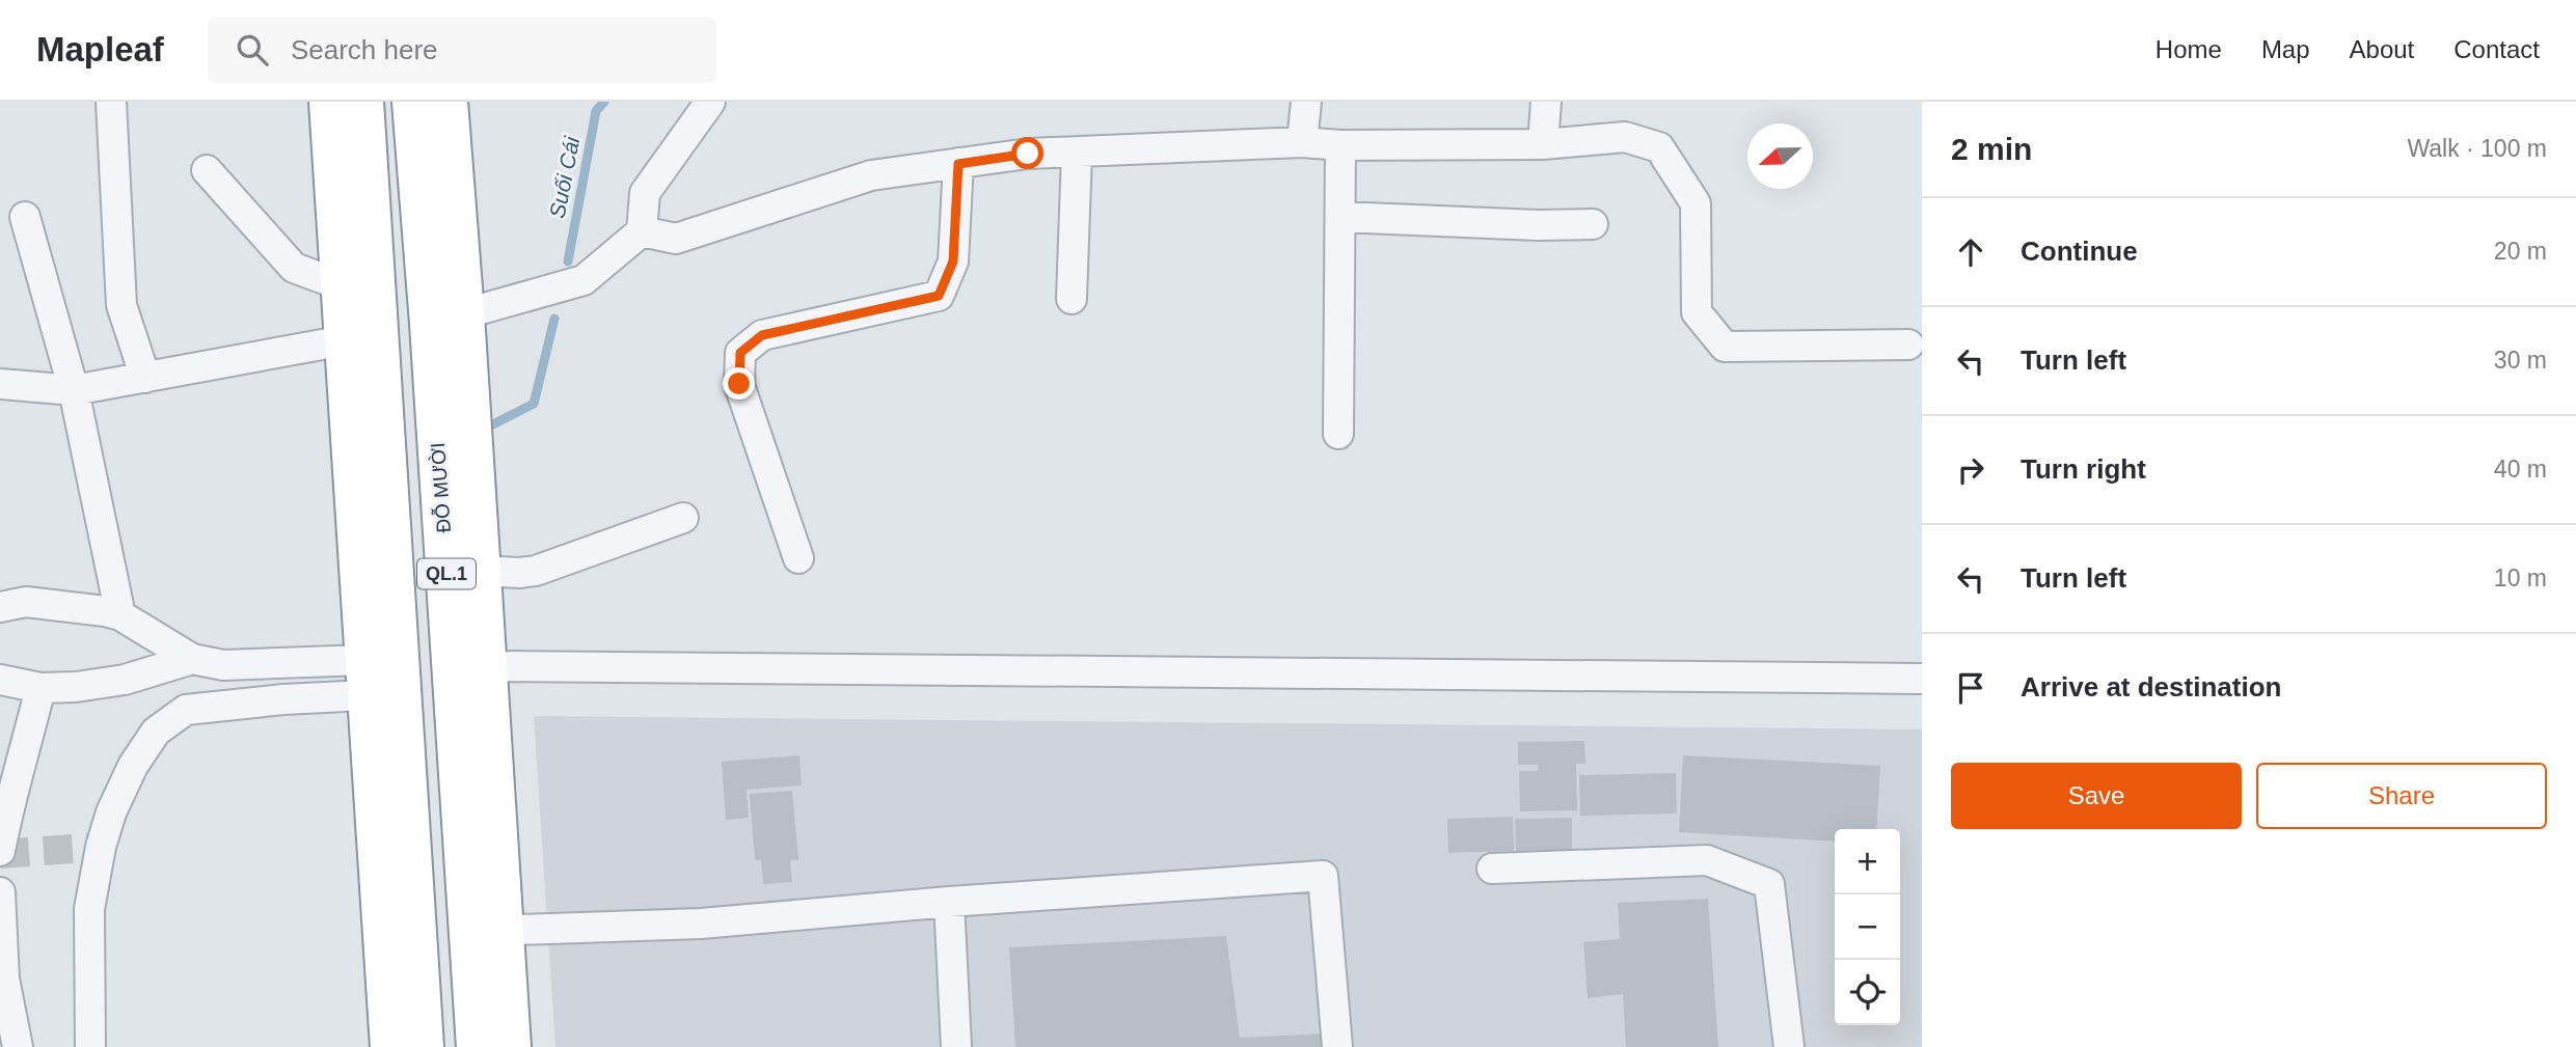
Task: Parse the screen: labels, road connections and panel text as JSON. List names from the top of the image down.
{
  "streets": {
    "highway": ["ĐỖ MƯỜI", "QL.1"]
  },
  "water": ["Suối Cái"],
  "north": "left",
  "page": {
    "header": "Mapleaf",
    "search": "Search here",
    "nav": [
      "Home",
      "Map",
      "About",
      "Contact"
    ],
    "heading": ["2 min", "Walk · 100 m"],
    "list": [
      ["Continue", "20 m"],
      ["Turn left", "30 m"],
      ["Turn right", "40 m"],
      ["Turn left", "10 m"],
      "Arrive at destination"
    ],
    "buttons": ["Save", "Share"],
    "map_buttons": ["+", "−"]
  }
}
